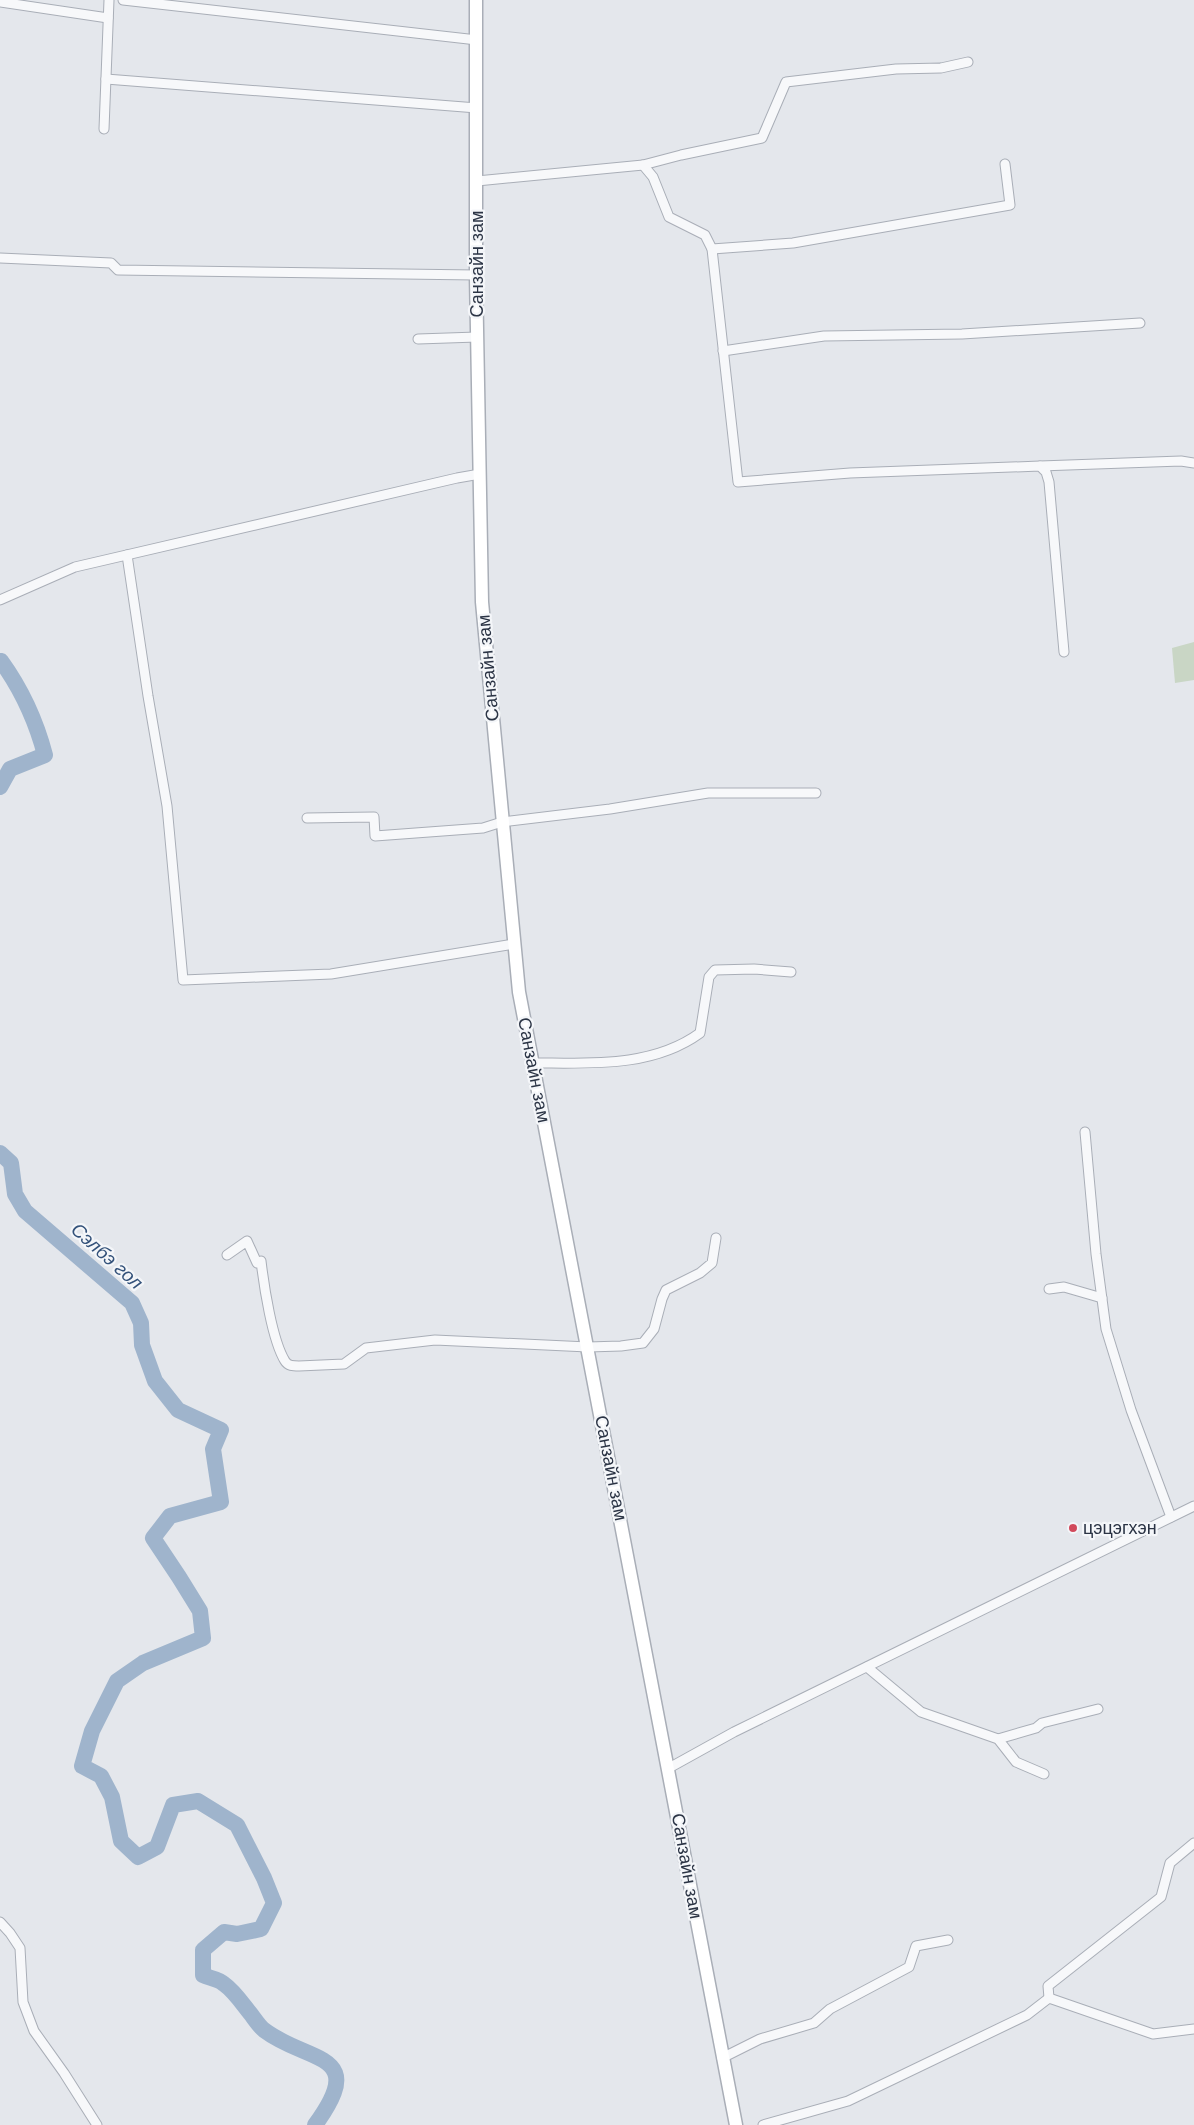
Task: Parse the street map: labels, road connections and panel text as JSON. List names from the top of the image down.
{
  "streets": {
    "main road": ["Санзайн зам"]
  },
  "water": ["Сэлбэ гол"],
  "places": ["цэцэгхэн"]
}
